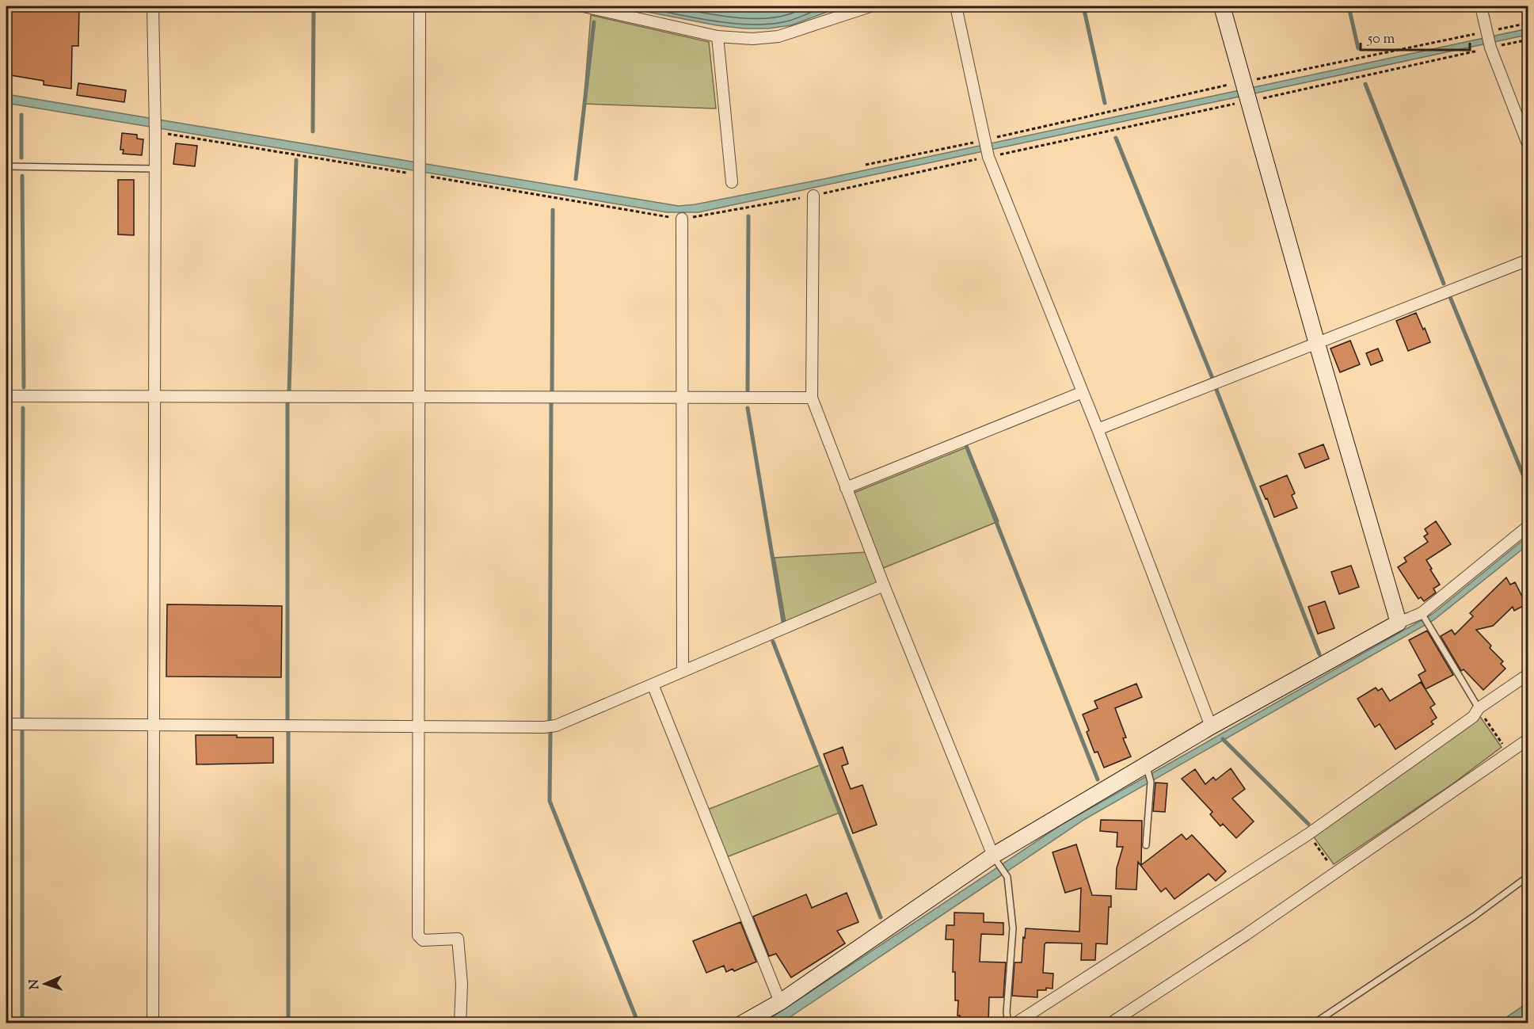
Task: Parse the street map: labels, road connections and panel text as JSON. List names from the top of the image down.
{
  "scale_bar": "50 m",
  "north": "left"
}
